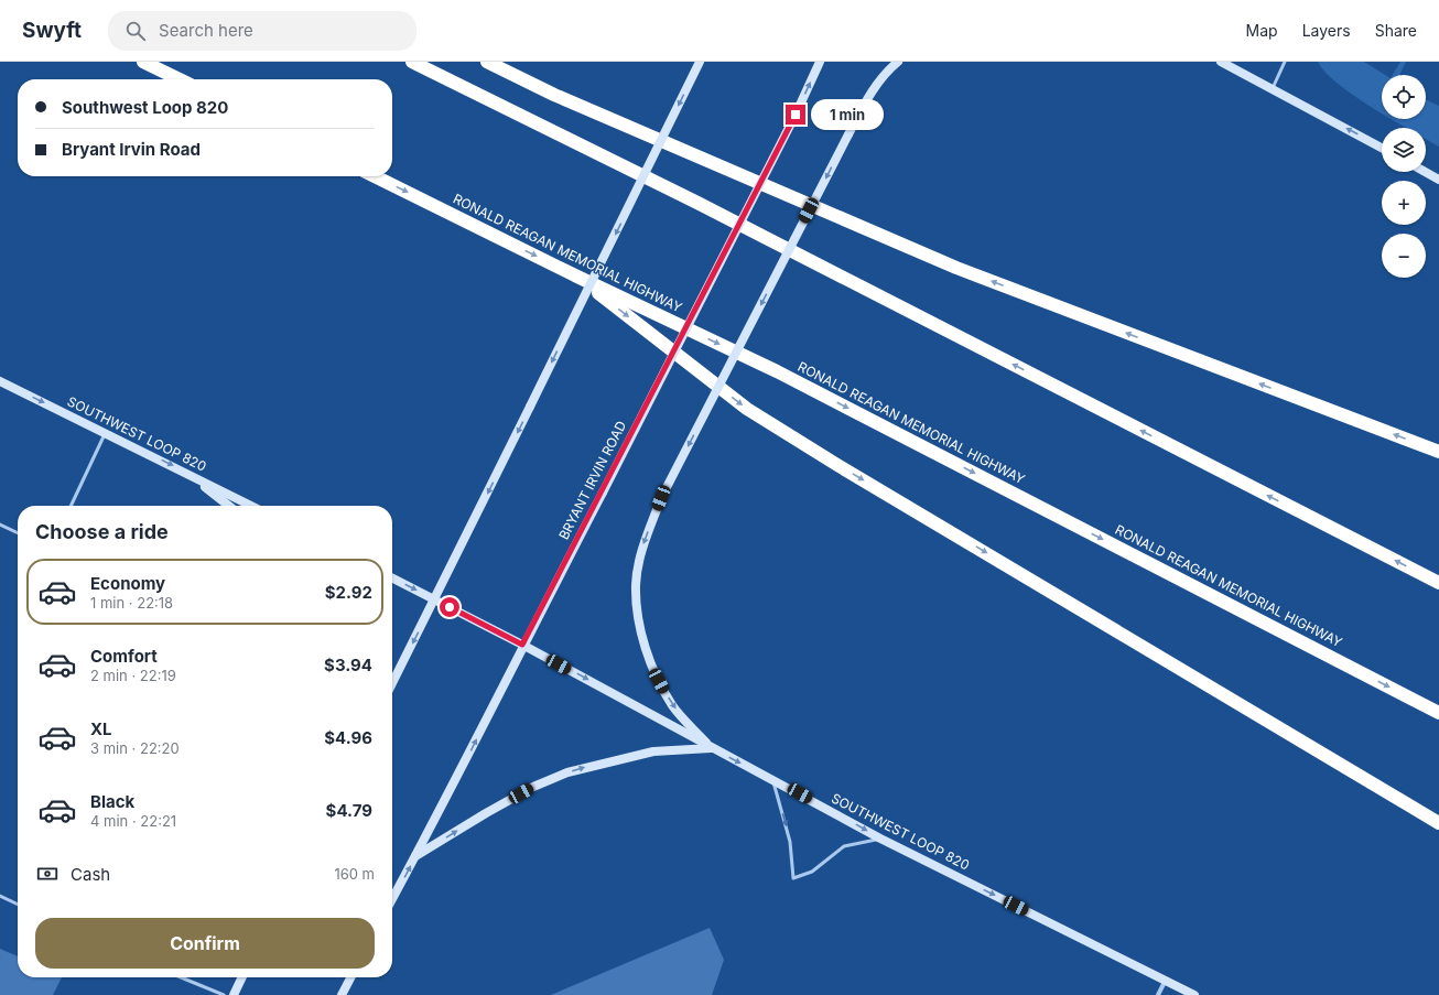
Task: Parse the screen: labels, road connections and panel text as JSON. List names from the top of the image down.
{
  "streets": {
    "highway": ["RONALD REAGAN MEMORIAL HIGHWAY"],
    "main road": ["SOUTHWEST LOOP 820", "BRYANT IRVIN ROAD"]
  },
  "crossings": [
    ["SOUTHWEST LOOP 820", "BRYANT IRVIN ROAD"]
  ],
  "one_way": ["SOUTHWEST LOOP 820", "BRYANT IRVIN ROAD"],
  "page": {
    "header": "Swyft",
    "search": "Search here",
    "nav": ["Map", "Layers", "Share"],
    "map_buttons": ["+", "−"],
    "banner": ["Southwest Loop 820", "Bryant Irvin Road"],
    "bubble": "1 min",
    "heading": "Choose a ride",
    "list": [
      {
        "name": "Economy",
        "note": "1 min · 22:18",
        "value": "$2.92"
      },
      {
        "name": "Comfort",
        "note": "2 min · 22:19",
        "value": "$3.94"
      },
      {
        "name": "XL",
        "note": "3 min · 22:20",
        "value": "$4.96"
      },
      {
        "name": "Black",
        "note": "4 min · 22:21",
        "value": "$4.79"
      }
    ],
    "pay": ["Cash", "160 m"],
    "buttons": "Confirm"
  }
}
